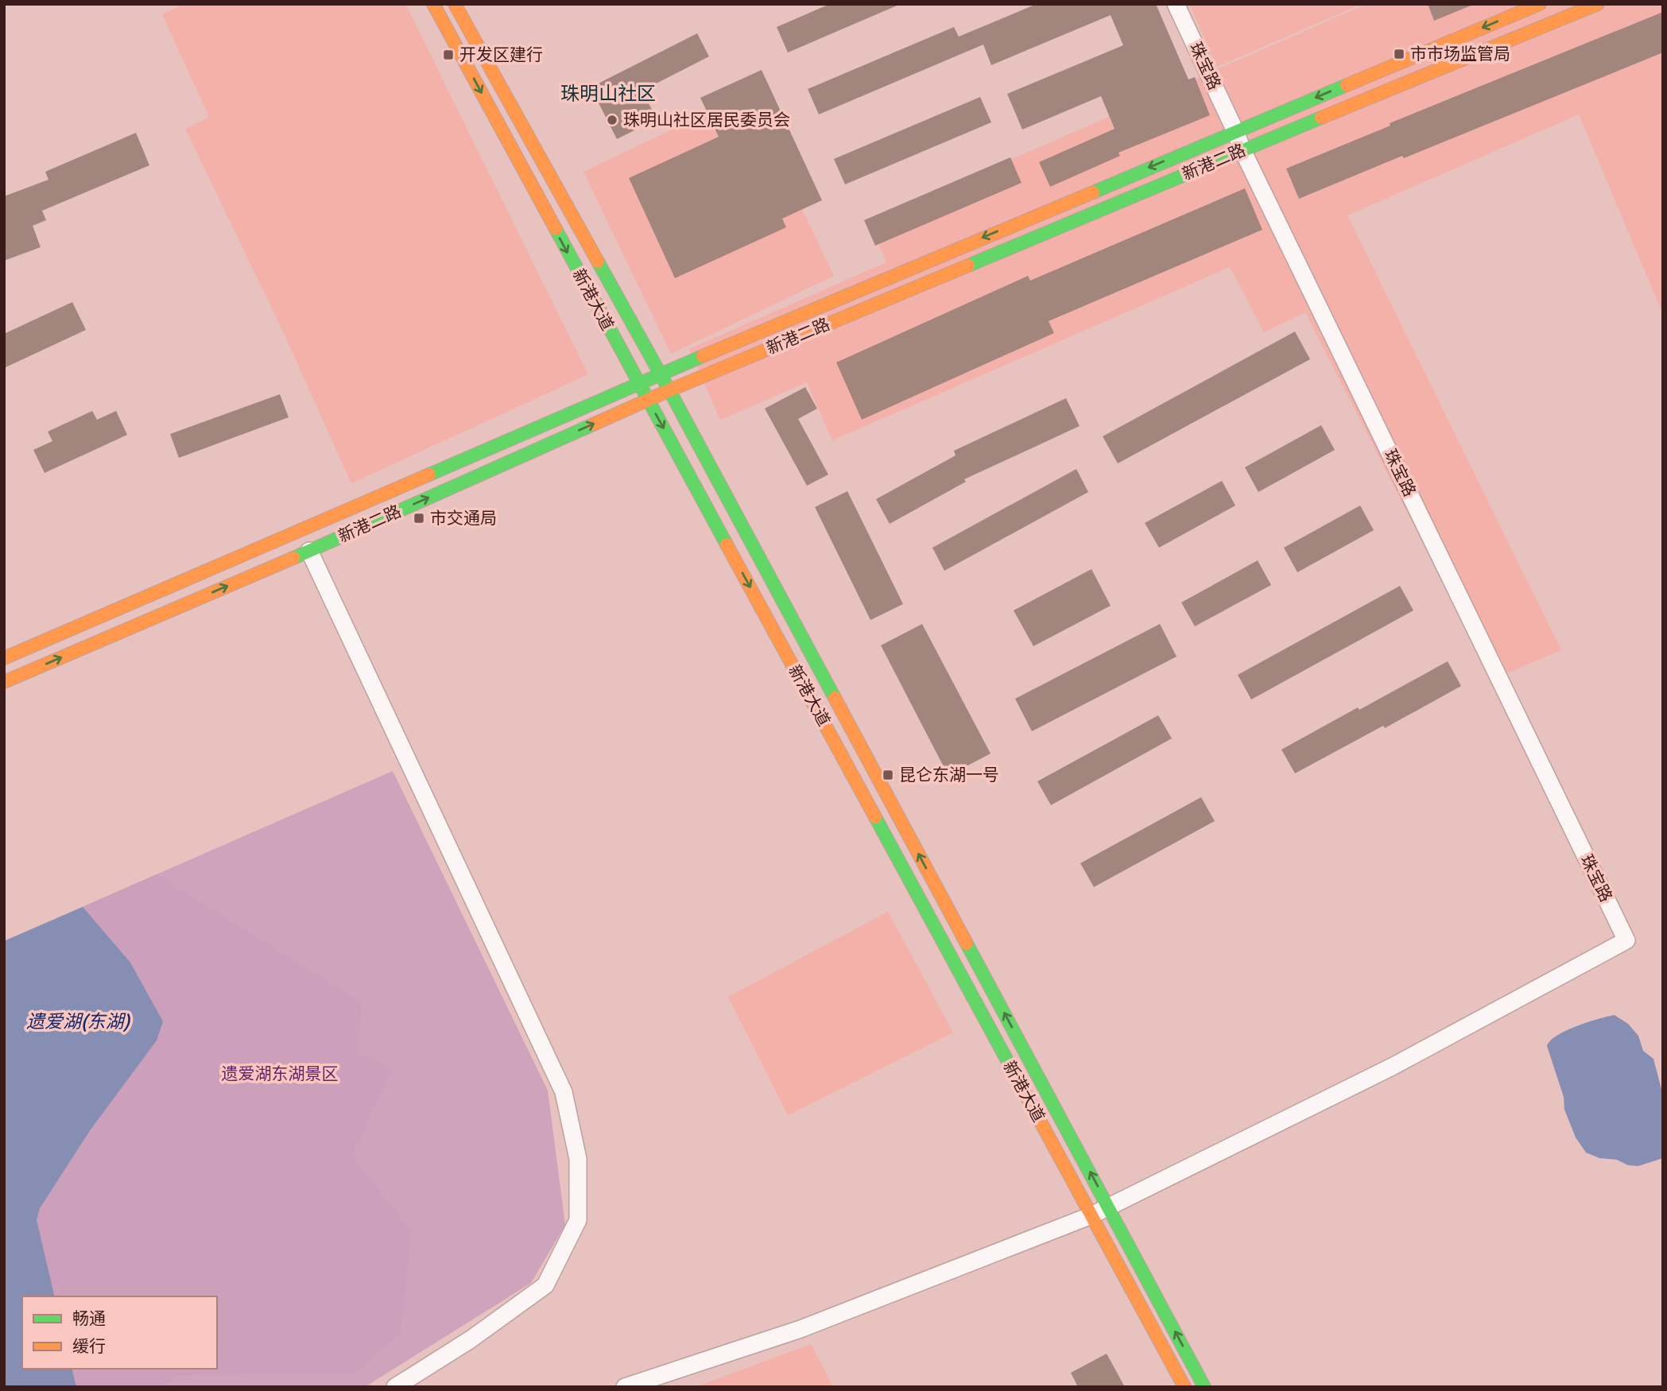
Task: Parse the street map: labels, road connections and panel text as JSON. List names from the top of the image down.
{
  "streets": {
    "main road": ["新港二路", "新港大道"],
    "street": ["珠宝路"]
  },
  "crossings": [
    ["珠宝路", "新港二路"],
    ["珠宝路", "新港大道"],
    ["新港二路", "新港大道"]
  ],
  "districts": ["珠明山社区"],
  "water": ["遗爱湖(东湖)"],
  "parks": ["遗爱湖东湖景区"],
  "places": {
    "transit": [
      "市市场监管局",
      "开发区建行",
      "市交通局",
      "昆仑东湖一号"
    ],
    "other": ["珠明山社区居民委员会"]
  },
  "legend": ["畅通", "缓行"]
}
